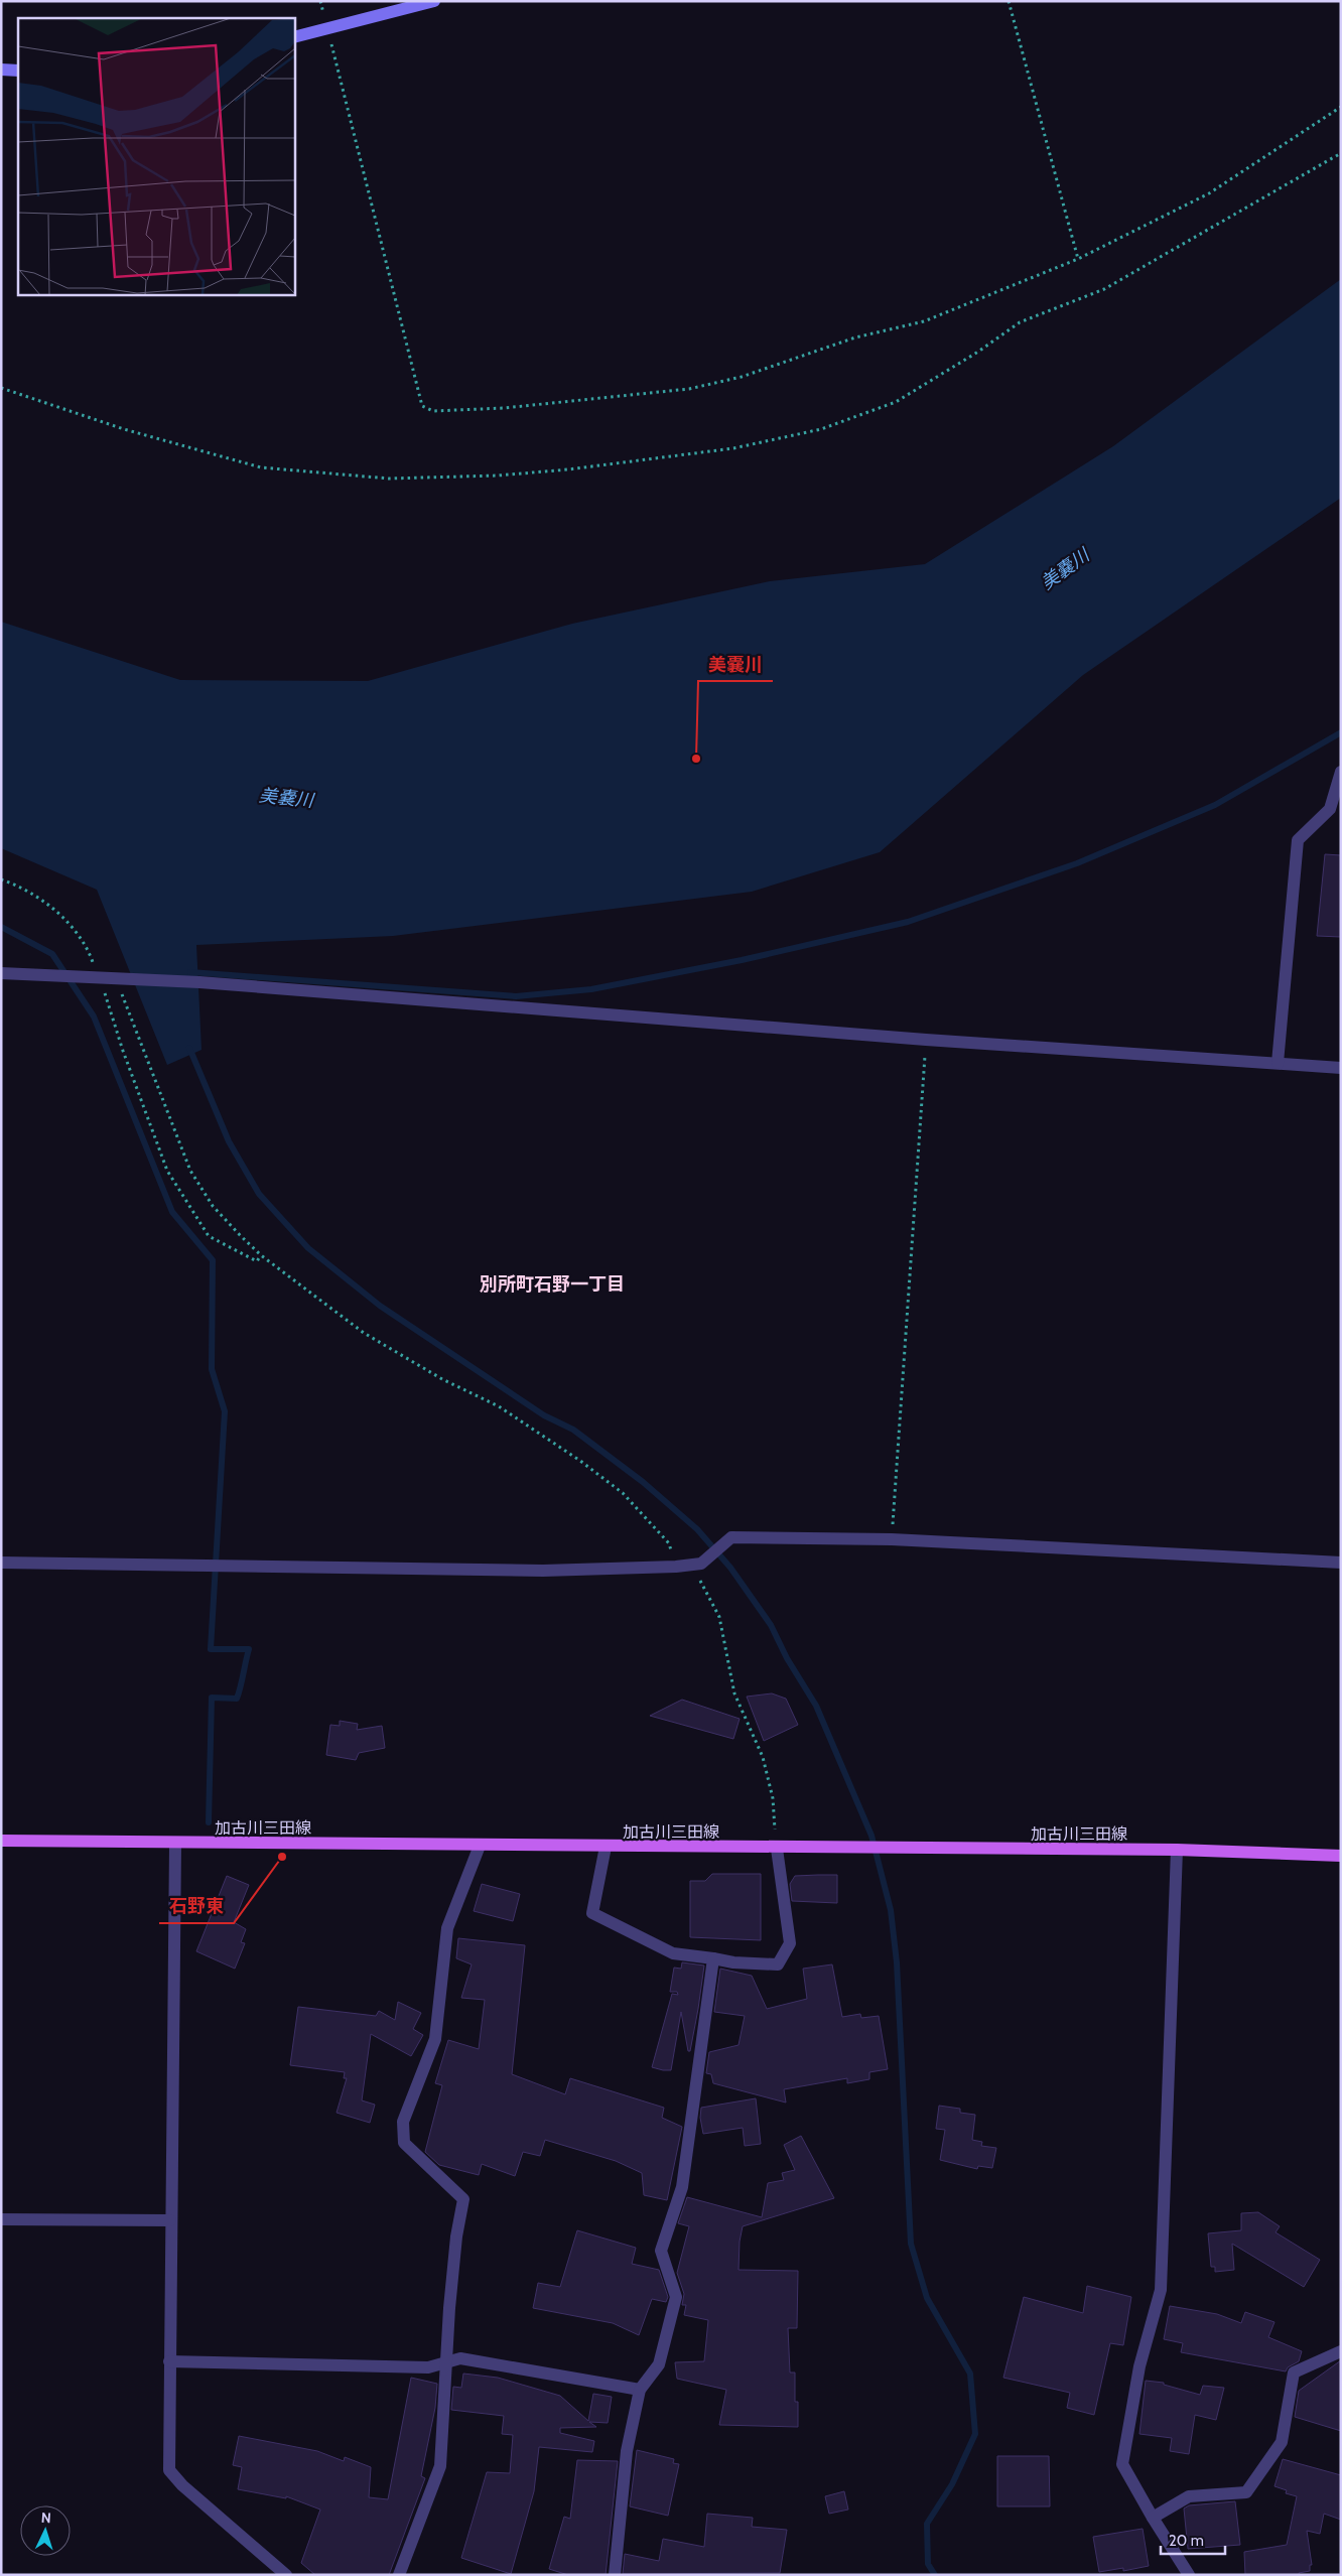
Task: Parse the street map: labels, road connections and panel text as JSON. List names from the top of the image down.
{
  "streets": {
    "main road": ["加古川三田線"]
  },
  "districts": ["別所町石野一丁目"],
  "water": ["美嚢川"],
  "places": ["美嚢川", "石野東"],
  "scale_bar": "20 m",
  "north": "top"
}
